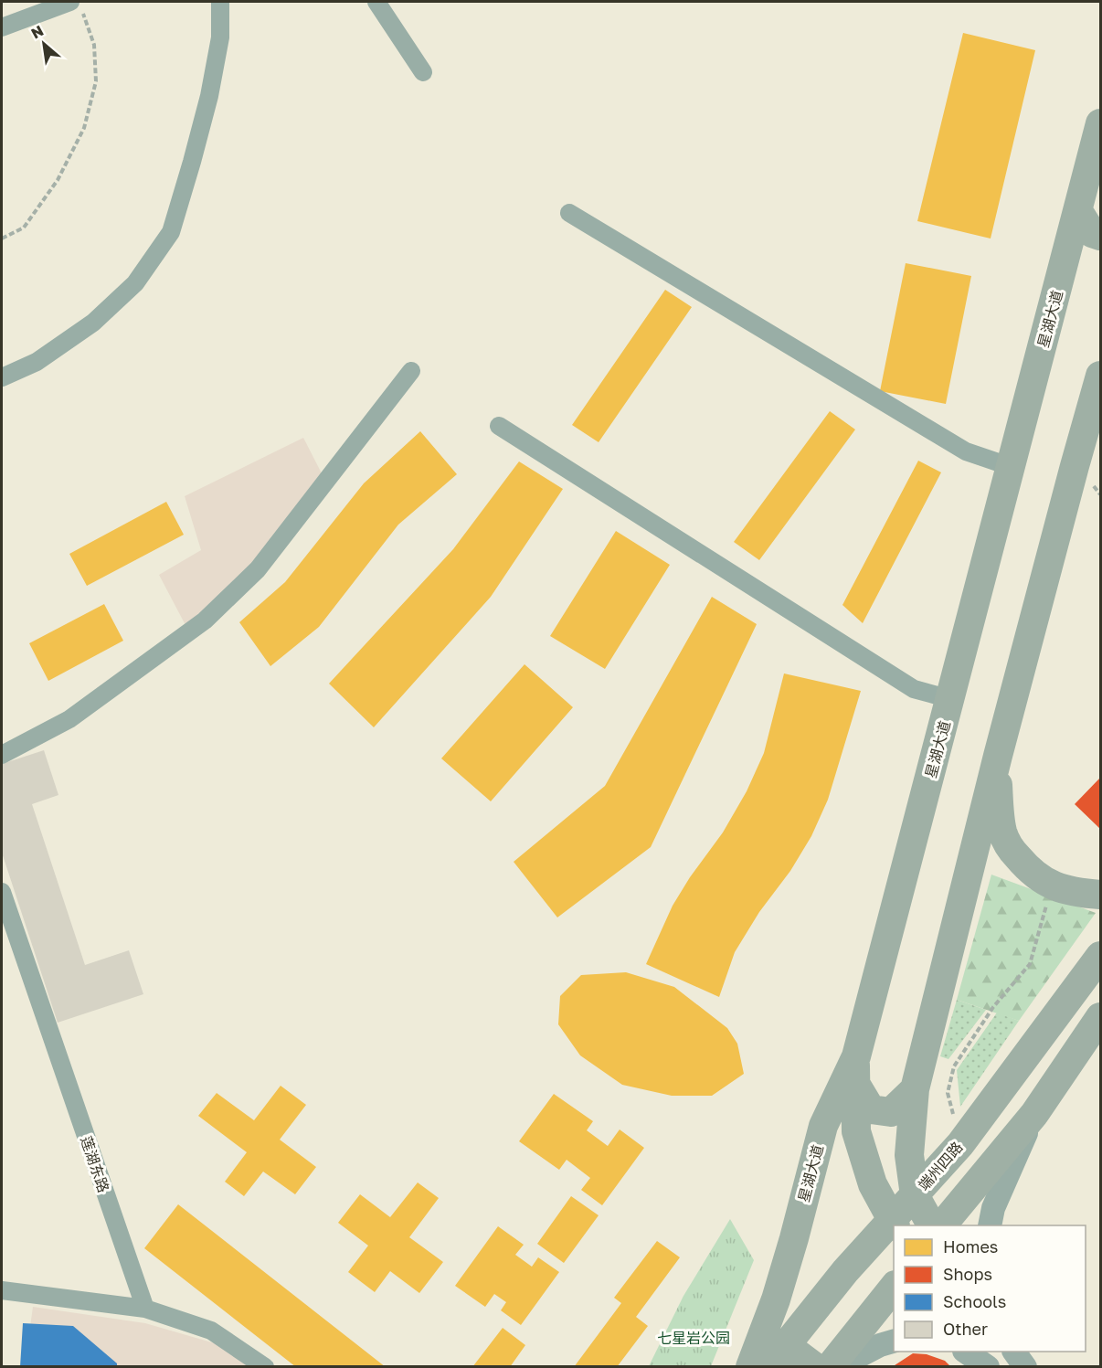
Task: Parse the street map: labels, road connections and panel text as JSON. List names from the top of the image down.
{
  "streets": {
    "main road": ["星湖大道", "端州四路"],
    "street": ["莲湖东路"]
  },
  "parks": ["七星岩公园"],
  "legend": [
    "Homes",
    "Shops",
    "Schools",
    "Other"
  ],
  "north": "top left"
}
